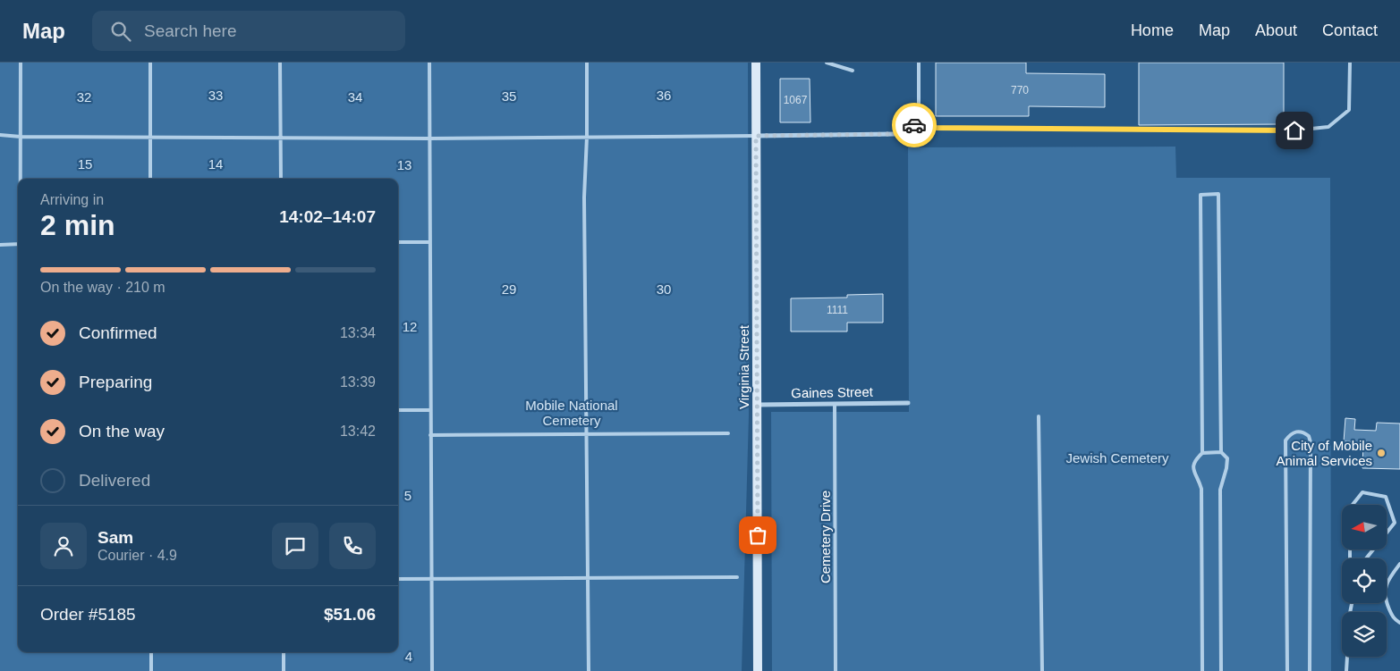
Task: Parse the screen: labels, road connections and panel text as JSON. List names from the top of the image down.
{
  "streets": {
    "street": ["Virginia Street", "Gaines Street"],
    "lane": ["Cemetery Drive"]
  },
  "crossings": [
    ["Virginia Street", "Gaines Street"],
    ["Gaines Street", "Cemetery Drive"]
  ],
  "parks": [
    "33",
    "36",
    "35",
    "32",
    "34",
    "15",
    "14",
    "13",
    "29",
    "30",
    "12",
    "Mobile National Cemetery",
    "Jewish Cemetery",
    "5",
    "4"
  ],
  "places": ["City of Mobile Animal Services"],
  "house_numbers": ["770", "1067", "1111"],
  "north": "left",
  "page": {
    "header": "Map",
    "search": "Search here",
    "nav": [
      "Home",
      "Map",
      "About",
      "Contact"
    ],
    "heading": ["2 min", "Arriving in", "14:02–14:07"],
    "panel": [
      "Sam",
      "Courier · 4.9",
      "Order #5185",
      "$51.06"
    ],
    "bar": "On the way · 210 m",
    "list": [
      ["Confirmed", "13:34"],
      ["Preparing", "13:39"],
      ["On the way", "13:42"],
      "Delivered"
    ]
  }
}
